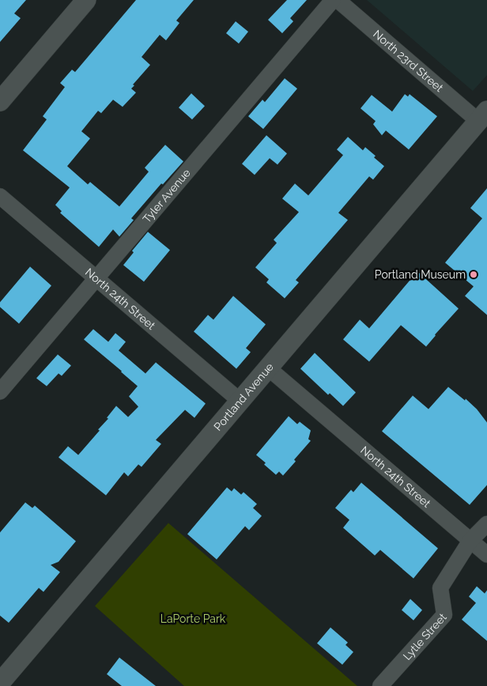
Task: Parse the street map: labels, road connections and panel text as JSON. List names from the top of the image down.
{
  "streets": {
    "street": [
      "North 23rd Street",
      "Tyler Avenue",
      "North 24th Street",
      "Portland Avenue",
      "Lytle Street"
    ]
  },
  "crossings": [
    ["North 23rd Street", "Portland Avenue"],
    ["Tyler Avenue", "North 24th Street"],
    ["North 24th Street", "Portland Avenue"],
    ["North 24th Street", "Lytle Street"]
  ],
  "parks": ["LaPorte Park"],
  "places": ["Portland Museum"]
}
